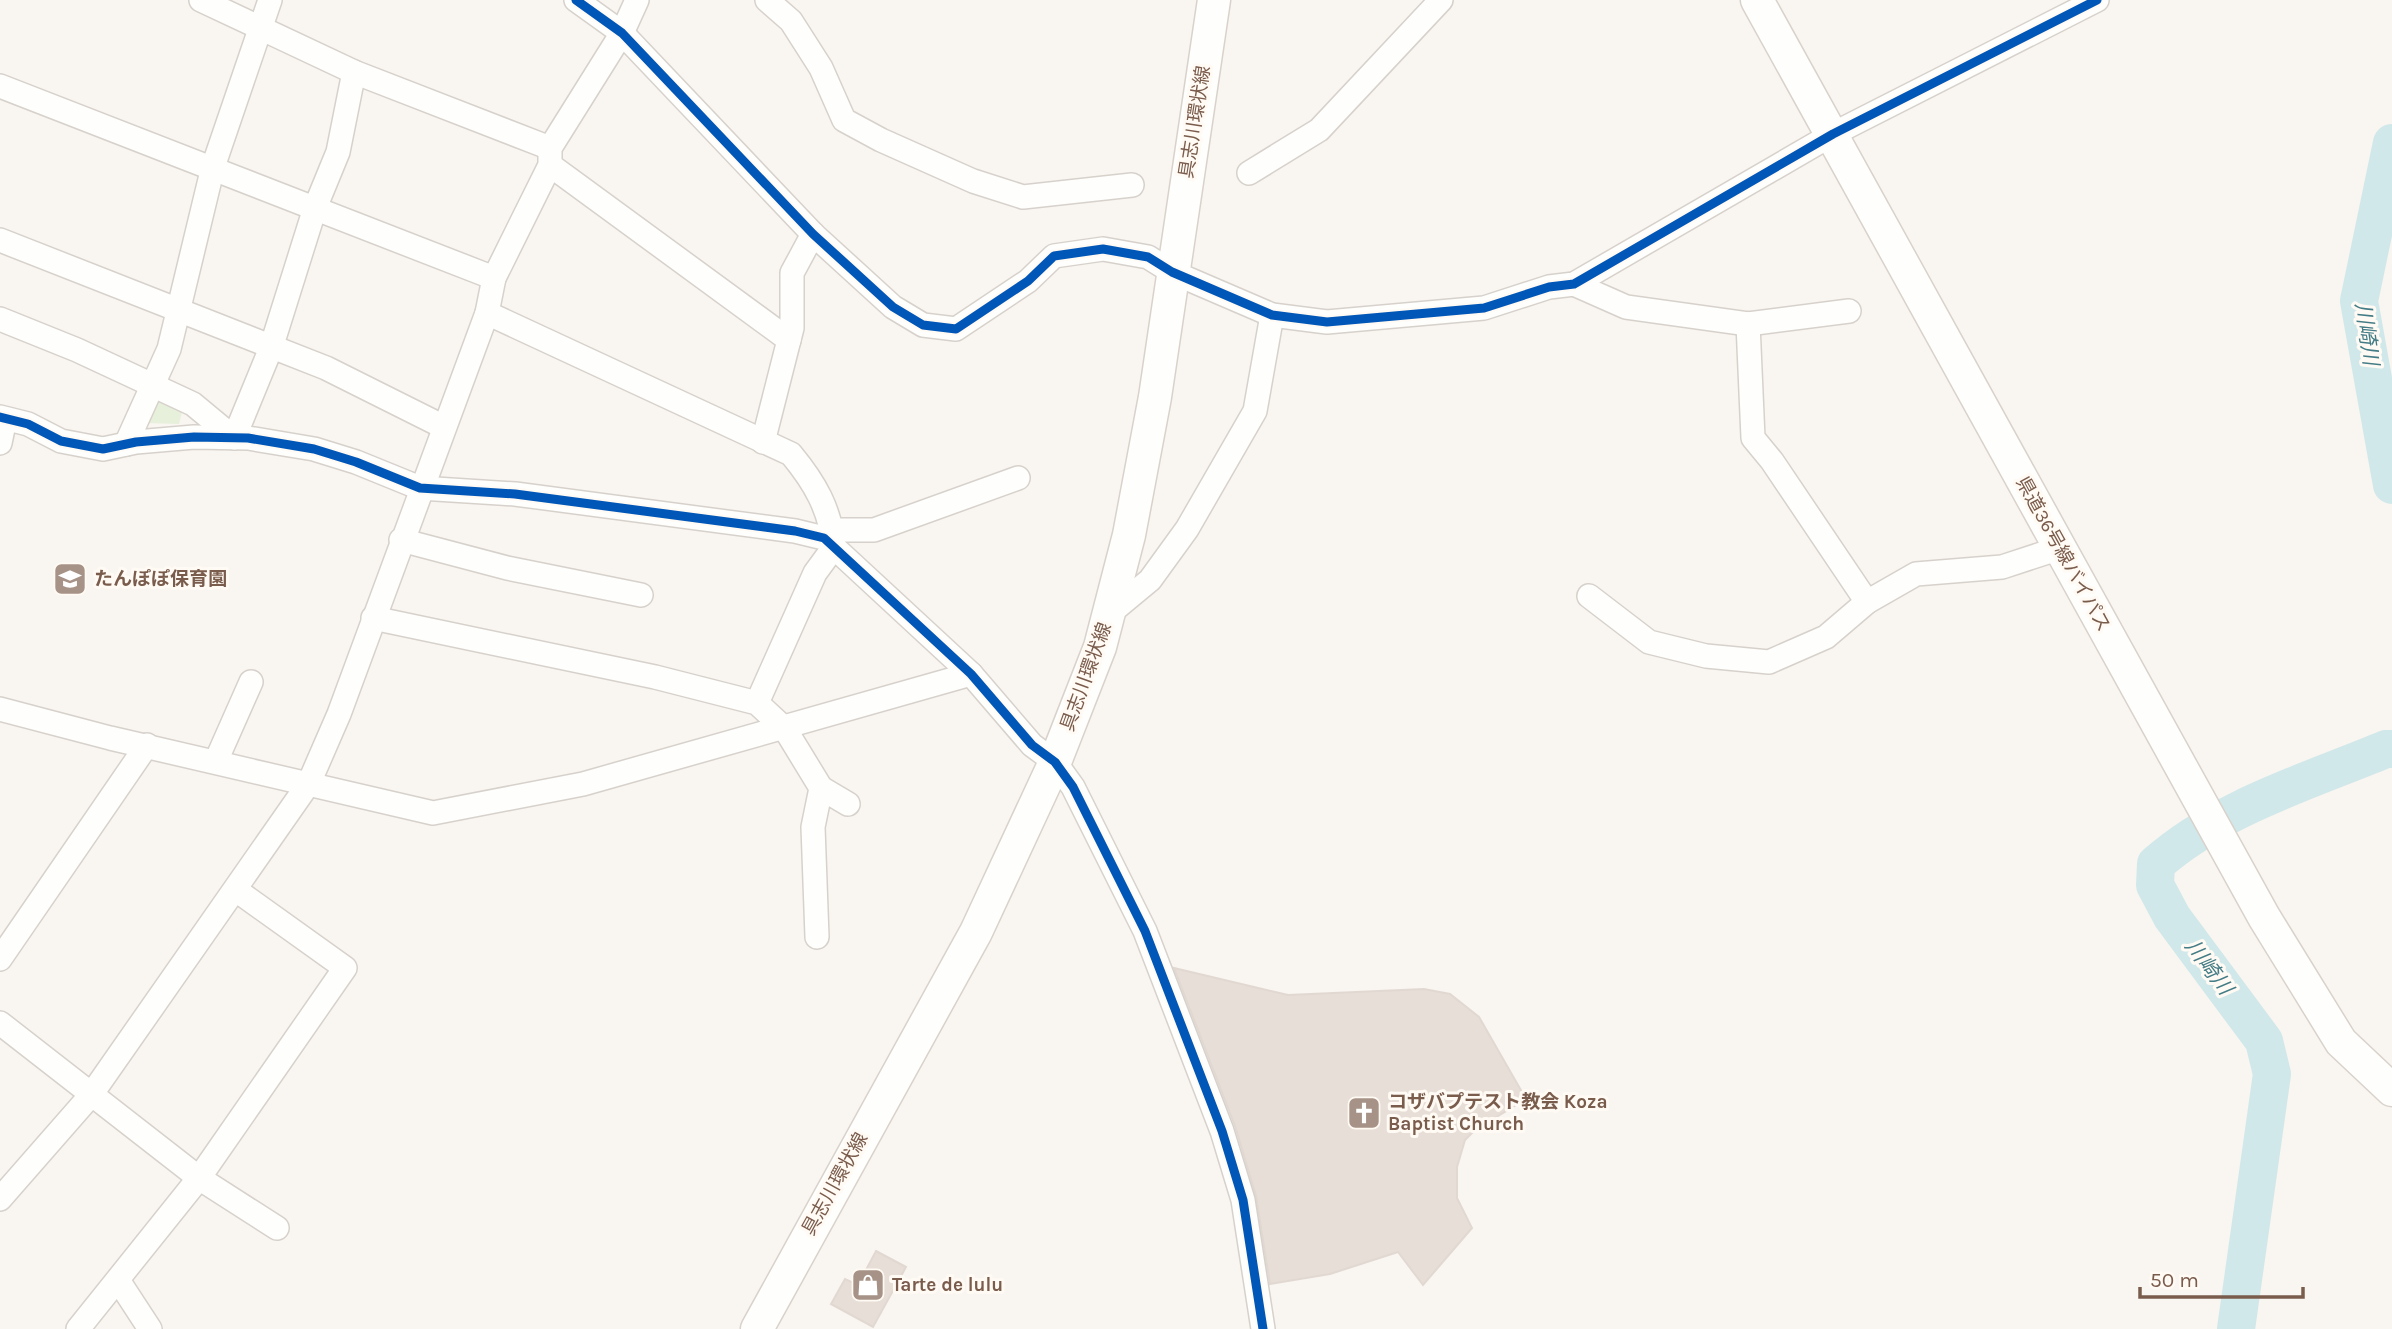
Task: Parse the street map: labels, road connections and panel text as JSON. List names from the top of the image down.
{
  "streets": {
    "main road": ["具志川環状線", "県道36号線バイパス"]
  },
  "water": ["川崎川"],
  "places": {
    "school or university": ["たんぽぽ保育園"],
    "church": ["コザバプテスト教会 Koza Baptist Church"],
    "shop": ["Tarte de lulu"]
  },
  "scale_bar": "50 m"
}
